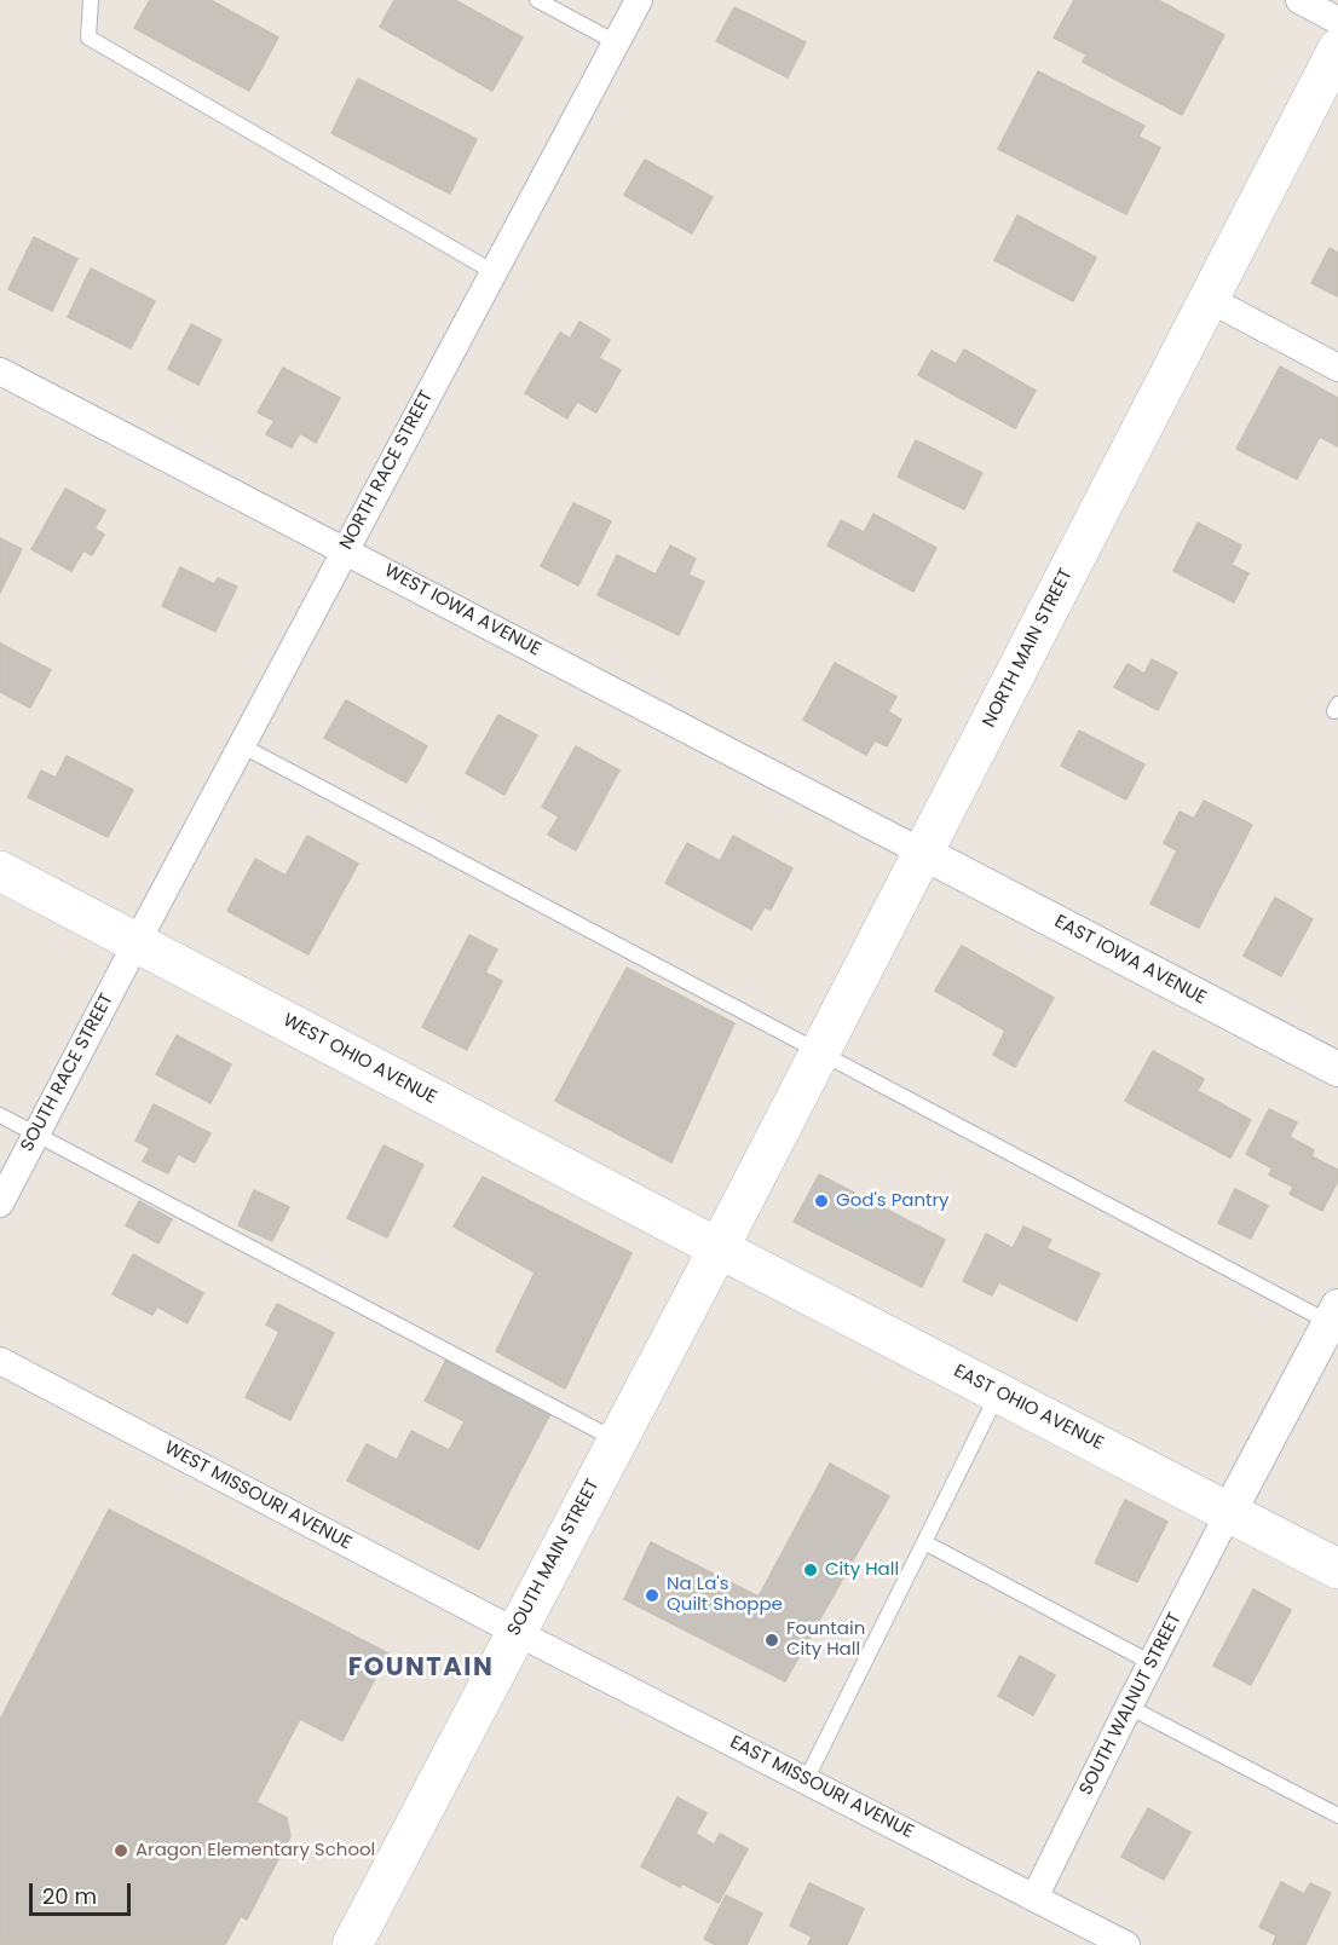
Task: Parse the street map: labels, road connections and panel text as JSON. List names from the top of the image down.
{
  "streets": {
    "main road": [
      "NORTH MAIN STREET",
      "WEST OHIO AVENUE",
      "EAST OHIO AVENUE",
      "SOUTH MAIN STREET"
    ],
    "street": [
      "NORTH RACE STREET",
      "WEST IOWA AVENUE",
      "EAST IOWA AVENUE",
      "SOUTH RACE STREET",
      "WEST MISSOURI AVENUE",
      "SOUTH WALNUT STREET",
      "EAST MISSOURI AVENUE"
    ]
  },
  "crossings": [
    ["NORTH RACE STREET", "WEST IOWA AVENUE"],
    ["NORTH RACE STREET", "WEST OHIO AVENUE"],
    ["NORTH RACE STREET", "SOUTH RACE STREET"],
    ["WEST IOWA AVENUE", "NORTH MAIN STREET"],
    ["WEST IOWA AVENUE", "EAST IOWA AVENUE"],
    ["NORTH MAIN STREET", "EAST IOWA AVENUE"],
    ["NORTH MAIN STREET", "WEST OHIO AVENUE"],
    ["NORTH MAIN STREET", "EAST OHIO AVENUE"],
    ["NORTH MAIN STREET", "SOUTH MAIN STREET"],
    ["WEST OHIO AVENUE", "SOUTH RACE STREET"],
    ["WEST OHIO AVENUE", "EAST OHIO AVENUE"],
    ["WEST OHIO AVENUE", "SOUTH MAIN STREET"],
    ["EAST OHIO AVENUE", "SOUTH MAIN STREET"],
    ["EAST OHIO AVENUE", "SOUTH WALNUT STREET"],
    ["WEST MISSOURI AVENUE", "SOUTH MAIN STREET"],
    ["WEST MISSOURI AVENUE", "EAST MISSOURI AVENUE"],
    ["SOUTH MAIN STREET", "EAST MISSOURI AVENUE"],
    ["SOUTH WALNUT STREET", "EAST MISSOURI AVENUE"]
  ],
  "districts": ["FOUNTAIN"],
  "places": [
    "God's Pantry",
    "City Hall",
    "Na La's Quilt Shoppe",
    "Fountain City Hall",
    "Aragon Elementary School"
  ],
  "scale_bar": "20 m"
}
